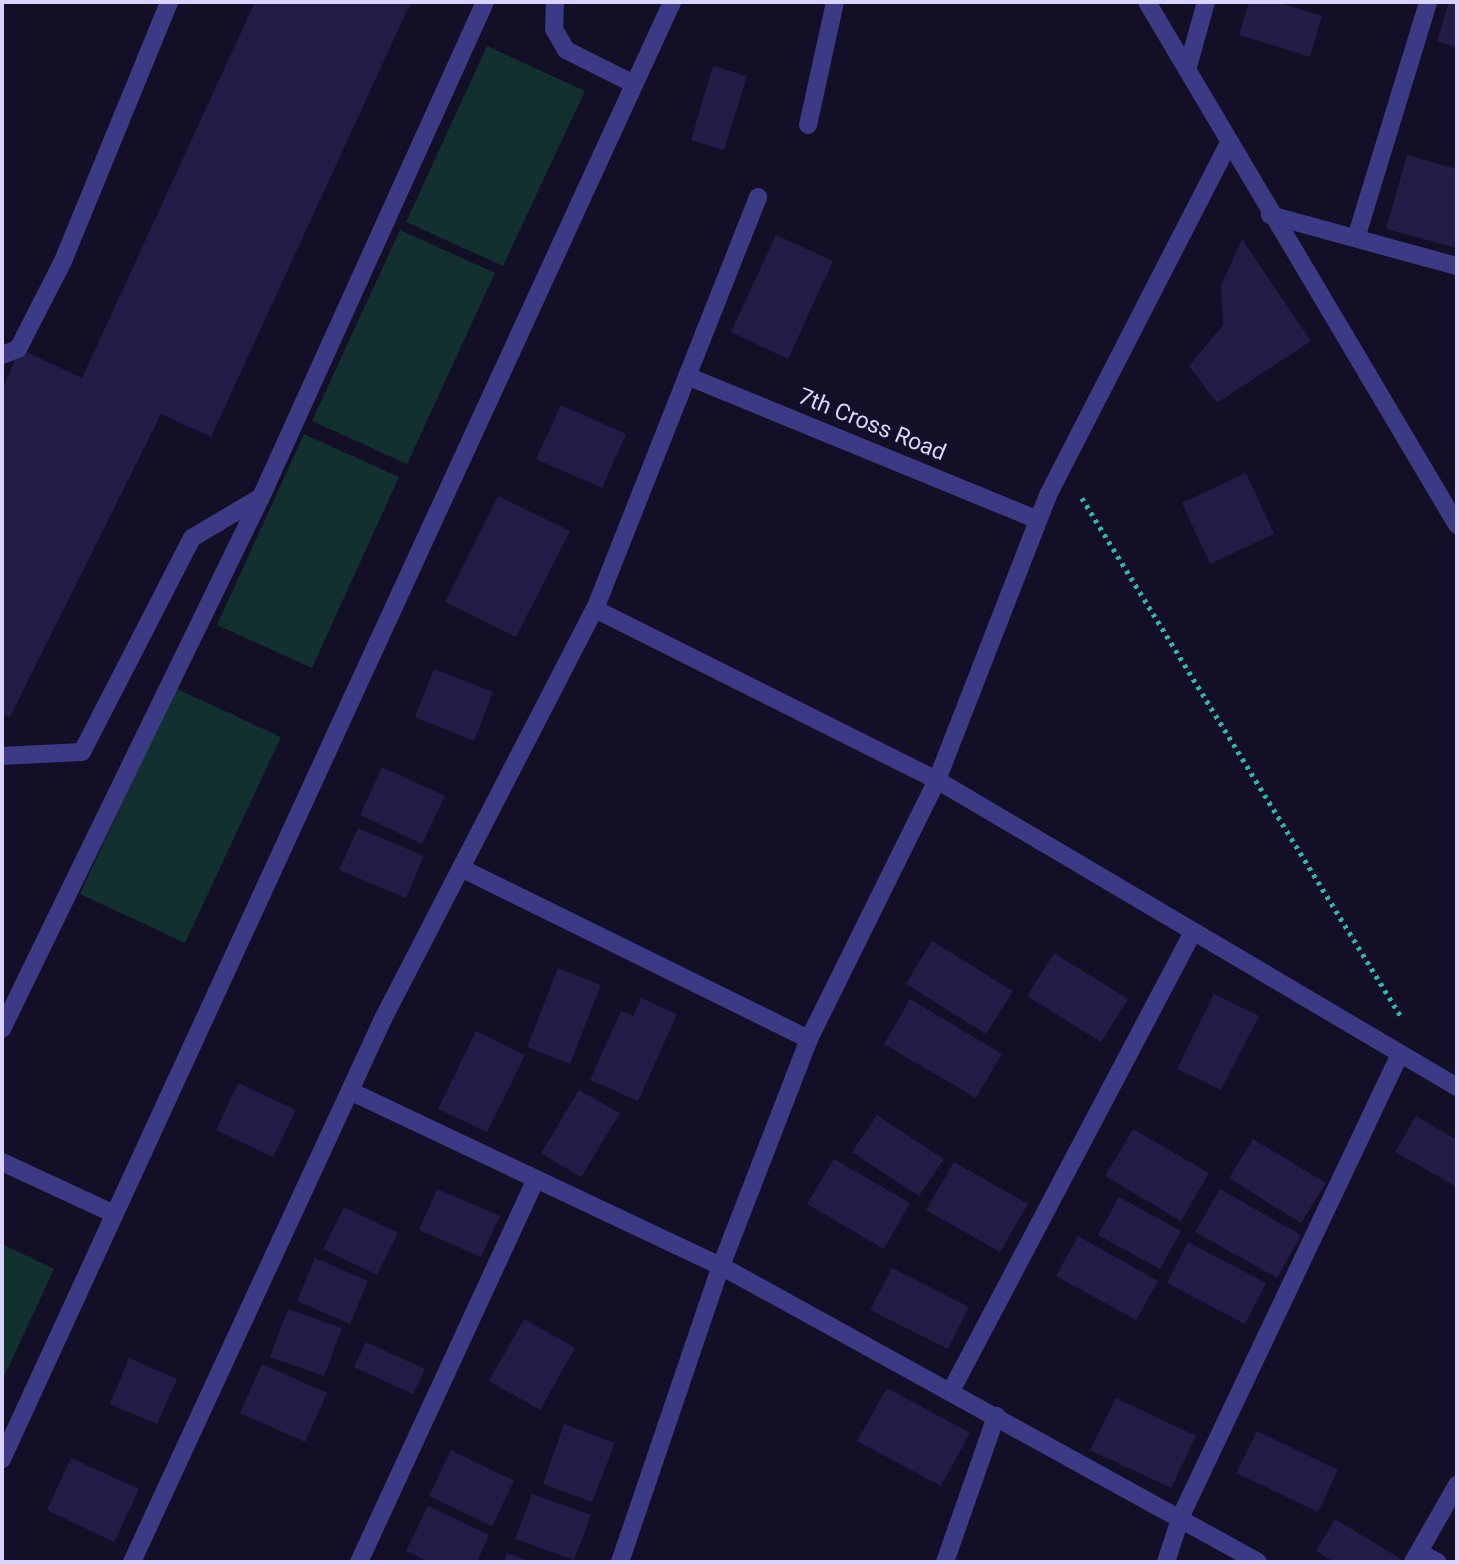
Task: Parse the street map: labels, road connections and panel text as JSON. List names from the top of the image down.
{
  "streets": {
    "street": ["7th Cross Road"]
  }
}
